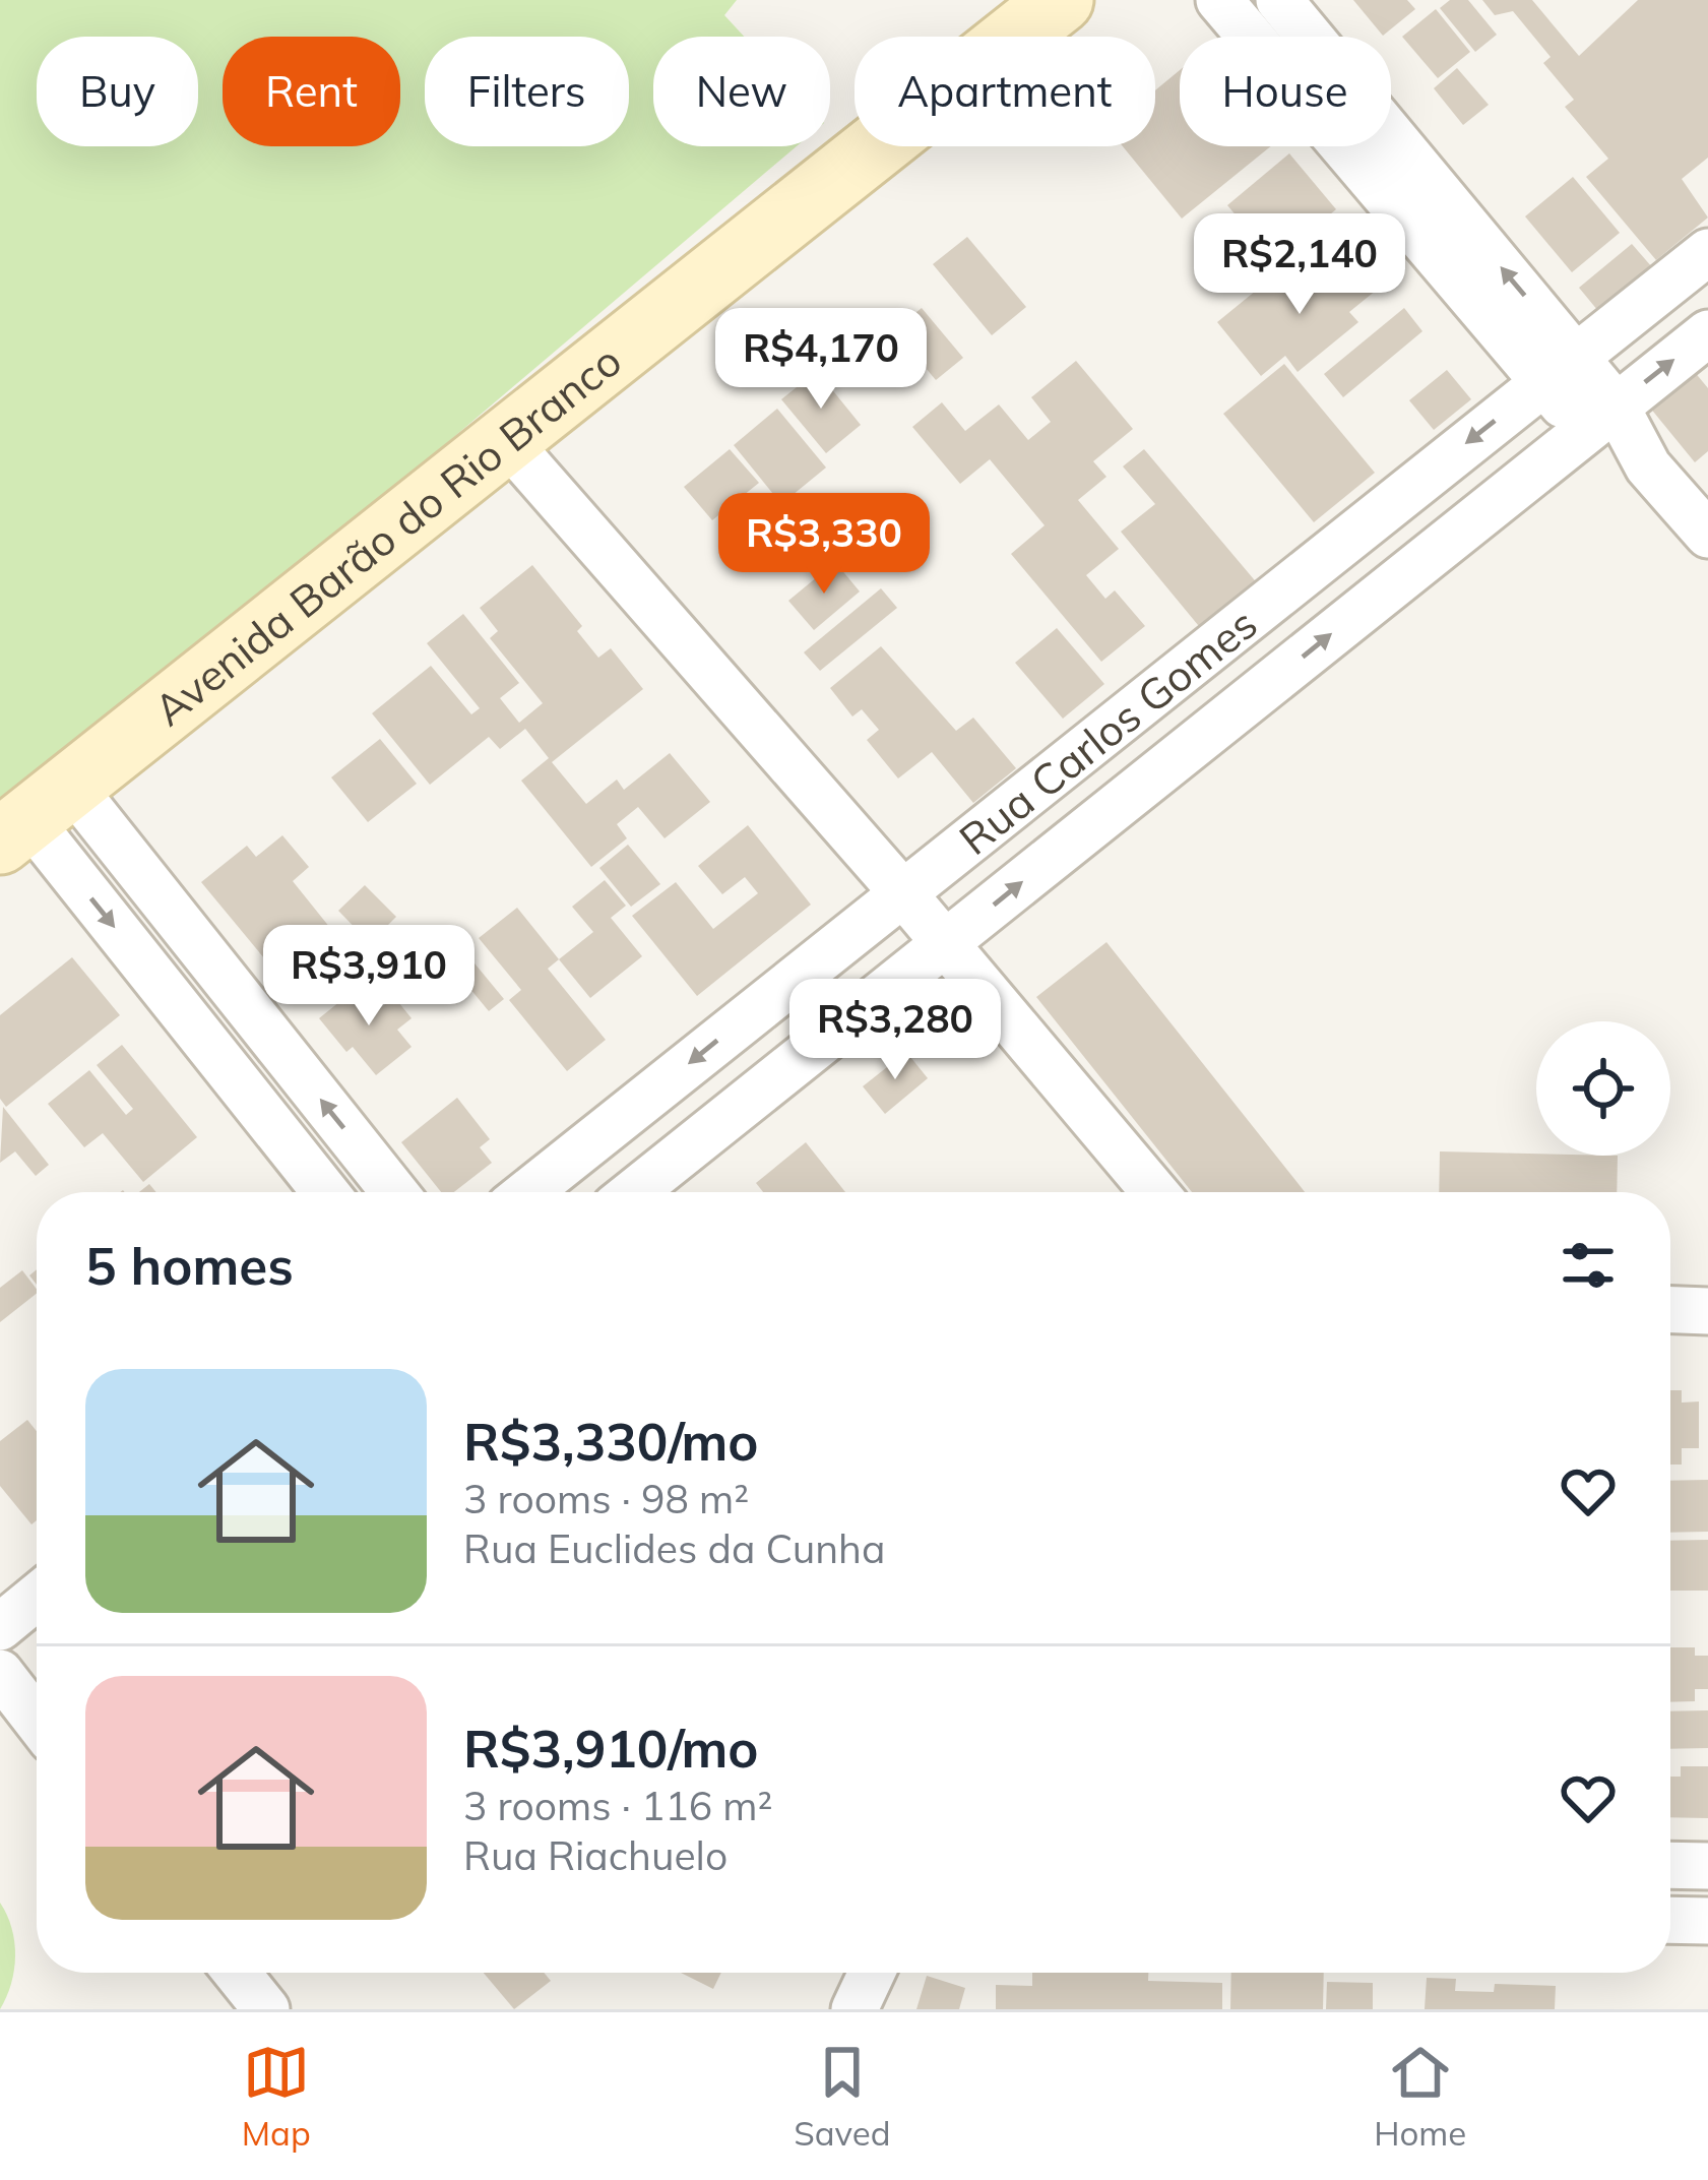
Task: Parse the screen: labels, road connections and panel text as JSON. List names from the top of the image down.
{
  "streets": {
    "street": ["Avenida Barão do Rio Branco", "Rua Carlos Gomes"]
  },
  "page": {
    "chip": [
      "Buy",
      "Rent",
      "Filters",
      "New",
      "Apartment",
      "House"
    ],
    "price": [
      "R$2,140",
      "R$4,170",
      "R$3,330",
      "R$3,910",
      "R$3,280"
    ],
    "heading": "5 homes",
    "list": [
      {
        "name": "R$3,330/mo",
        "note": "3 rooms · 98 m² · Rua Euclides da Cunha"
      },
      {
        "name": "R$3,910/mo",
        "note": "3 rooms · 116 m² · Rua Riachuelo"
      }
    ],
    "tabs": ["Map", "Saved", "Home"]
  }
}
